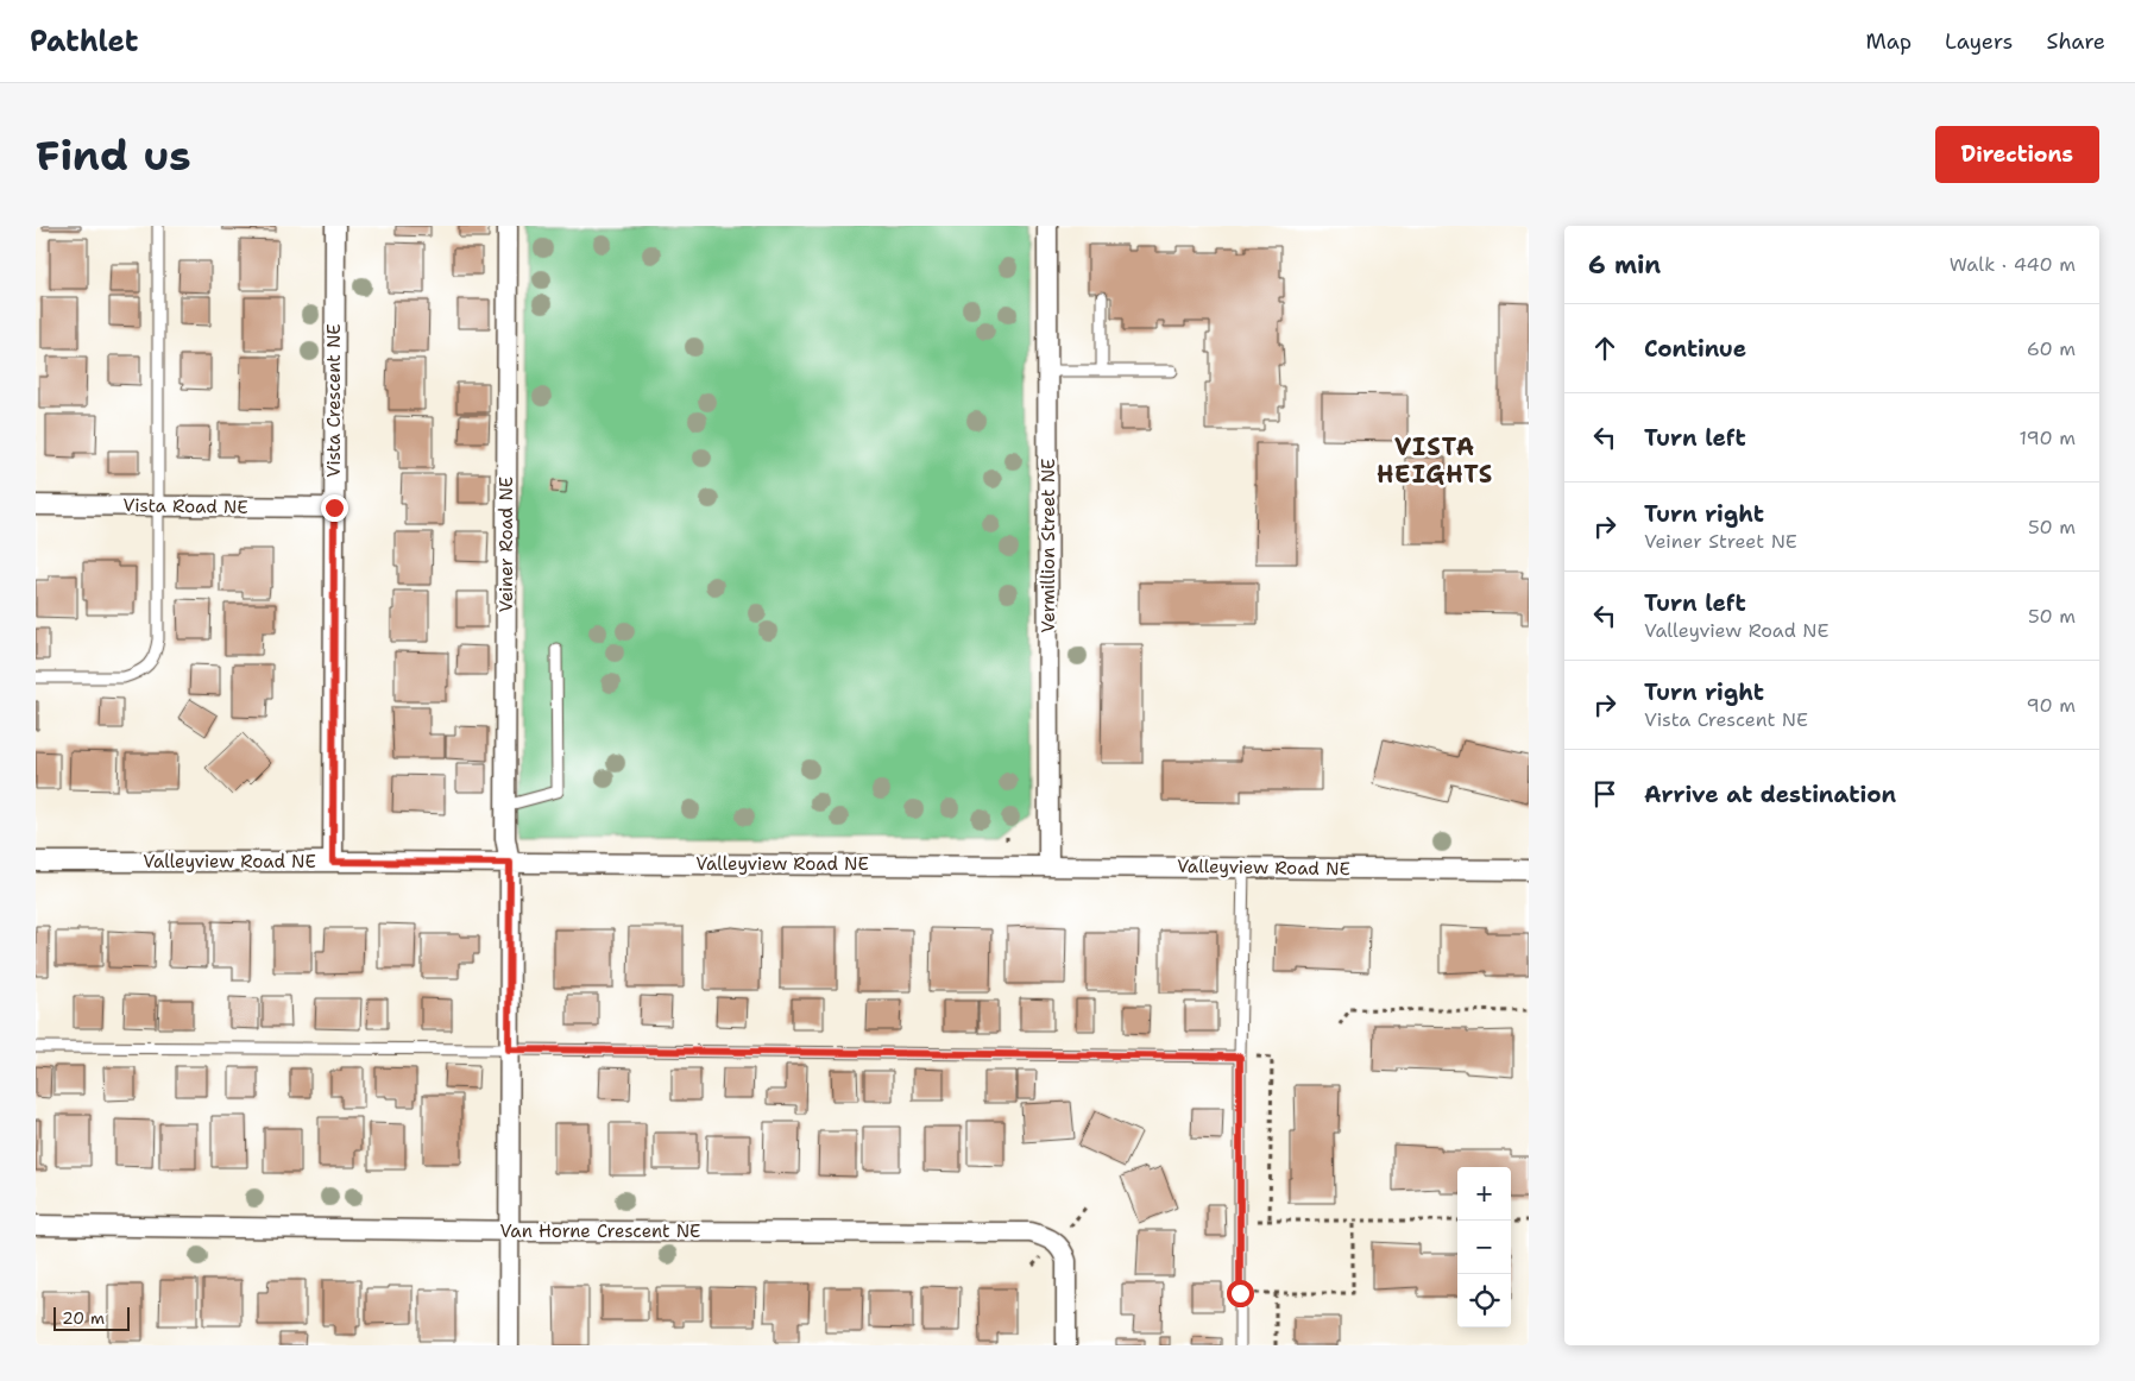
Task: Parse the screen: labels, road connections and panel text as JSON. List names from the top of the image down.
{
  "streets": {
    "street": [
      "Vista Crescent NE",
      "Vista Road NE",
      "Veiner Road NE",
      "Vermillion Street NE",
      "Valleyview Road NE",
      "Van Horne Crescent NE"
    ]
  },
  "crossings": [
    ["Vista Crescent NE", "Vista Road NE"],
    ["Vista Crescent NE", "Valleyview Road NE"],
    ["Veiner Road NE", "Valleyview Road NE"],
    ["Veiner Road NE", "Van Horne Crescent NE"],
    ["Vermillion Street NE", "Valleyview Road NE"]
  ],
  "districts": ["VISTA HEIGHTS"],
  "scale_bar": "20 m",
  "page": {
    "header": "Pathlet",
    "nav": ["Map", "Layers", "Share"],
    "buttons": "Directions",
    "title": "Find us",
    "heading": ["6 min", "Walk · 440 m"],
    "list": [
      ["Continue", "60 m"],
      ["Turn left", "190 m"],
      ["Turn right", "Veiner Street NE", "50 m"],
      ["Turn left", "Valleyview Road NE", "50 m"],
      ["Turn right", "Vista Crescent NE", "90 m"],
      "Arrive at destination"
    ],
    "map_buttons": ["+", "−"],
    "scale": "20 m"
  }
}
